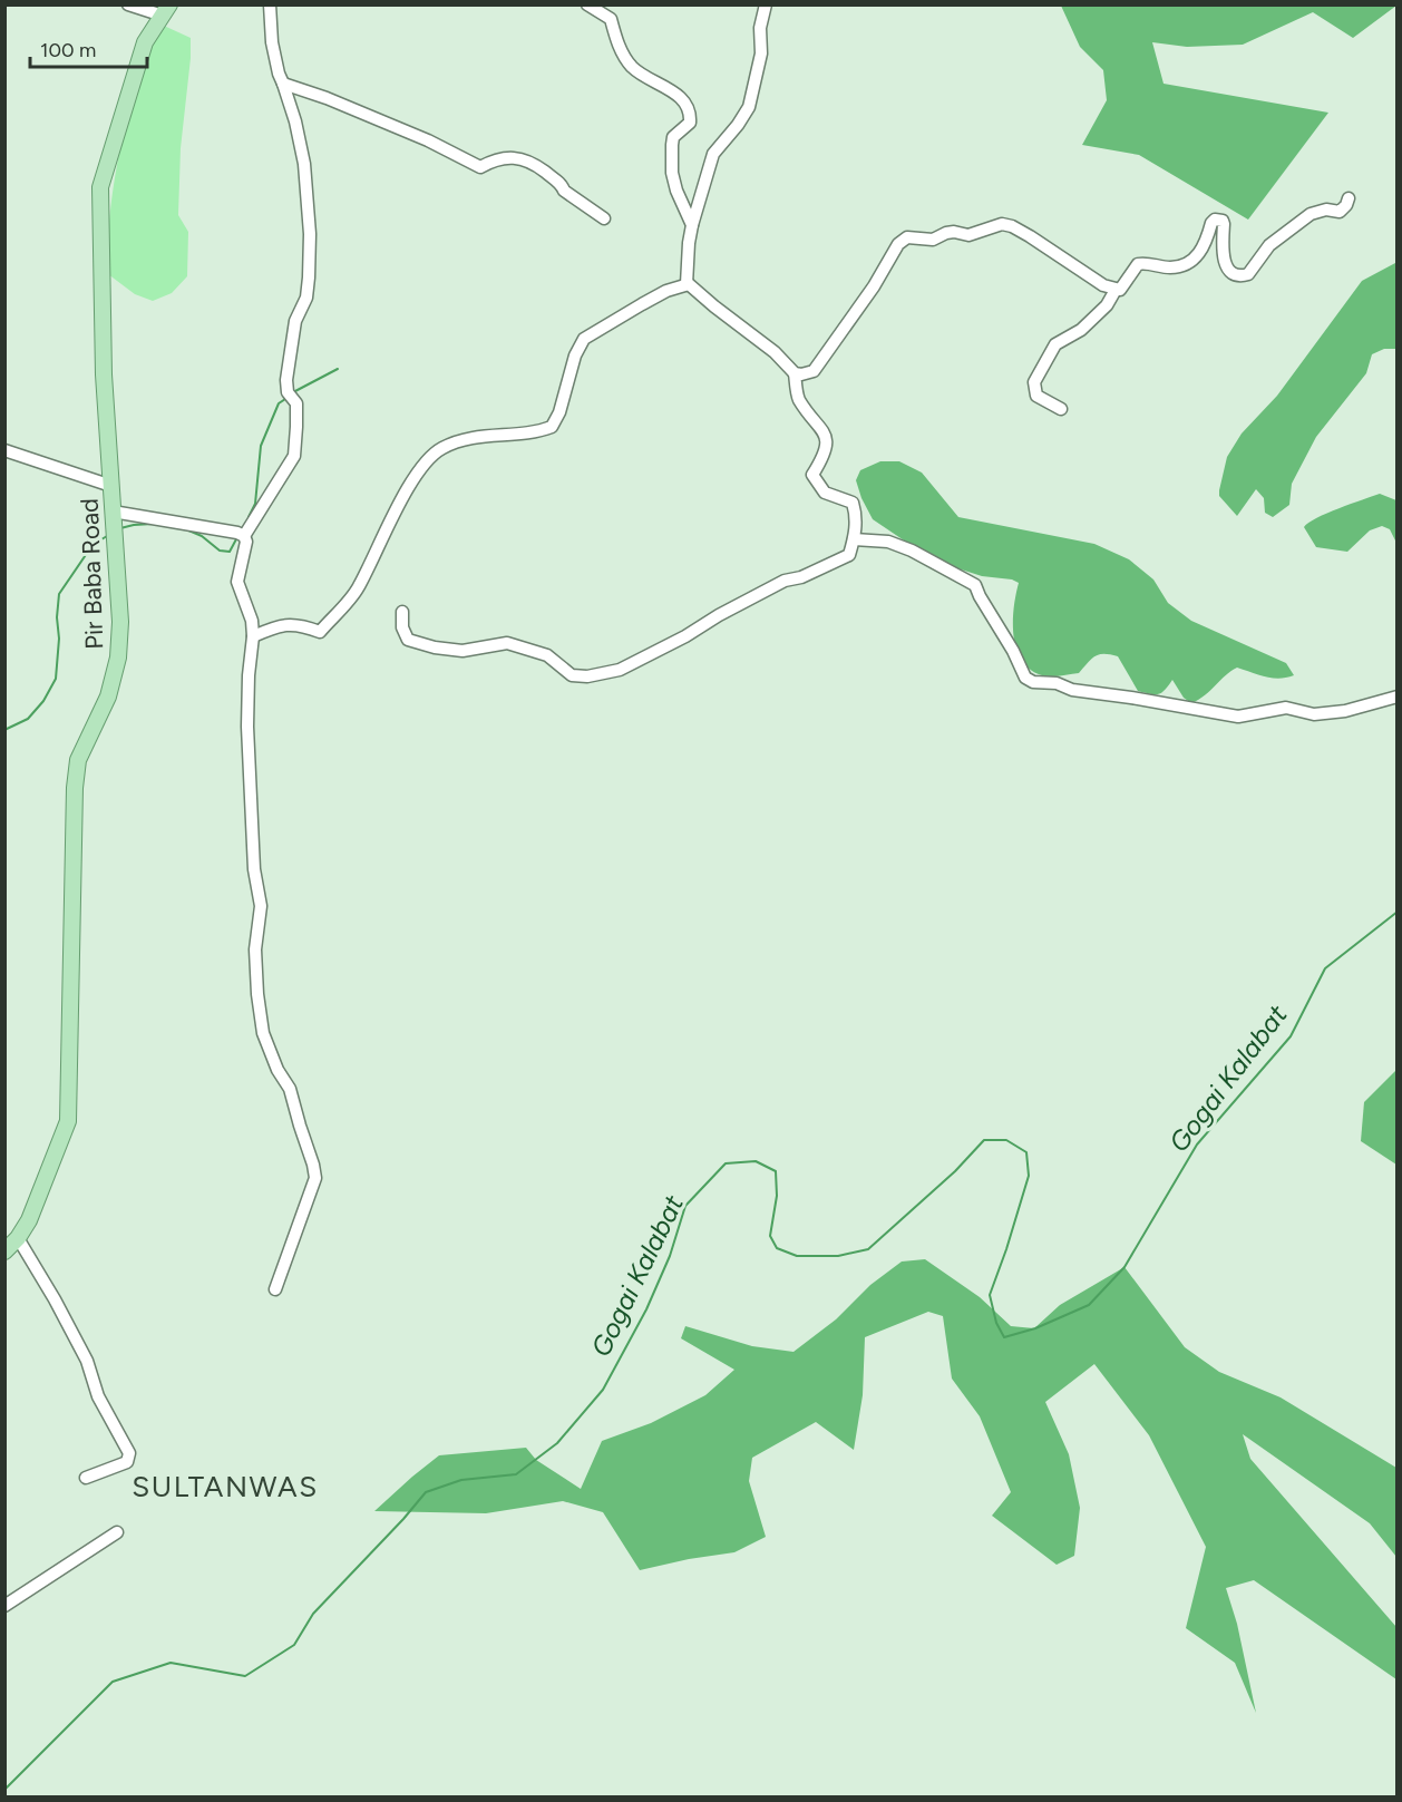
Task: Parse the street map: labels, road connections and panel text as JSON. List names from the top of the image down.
{
  "streets": {
    "main road": ["Pir Baba Road"]
  },
  "districts": ["SULTANWAS"],
  "water": ["Gogai Kalabat"],
  "scale_bar": "100 m"
}
